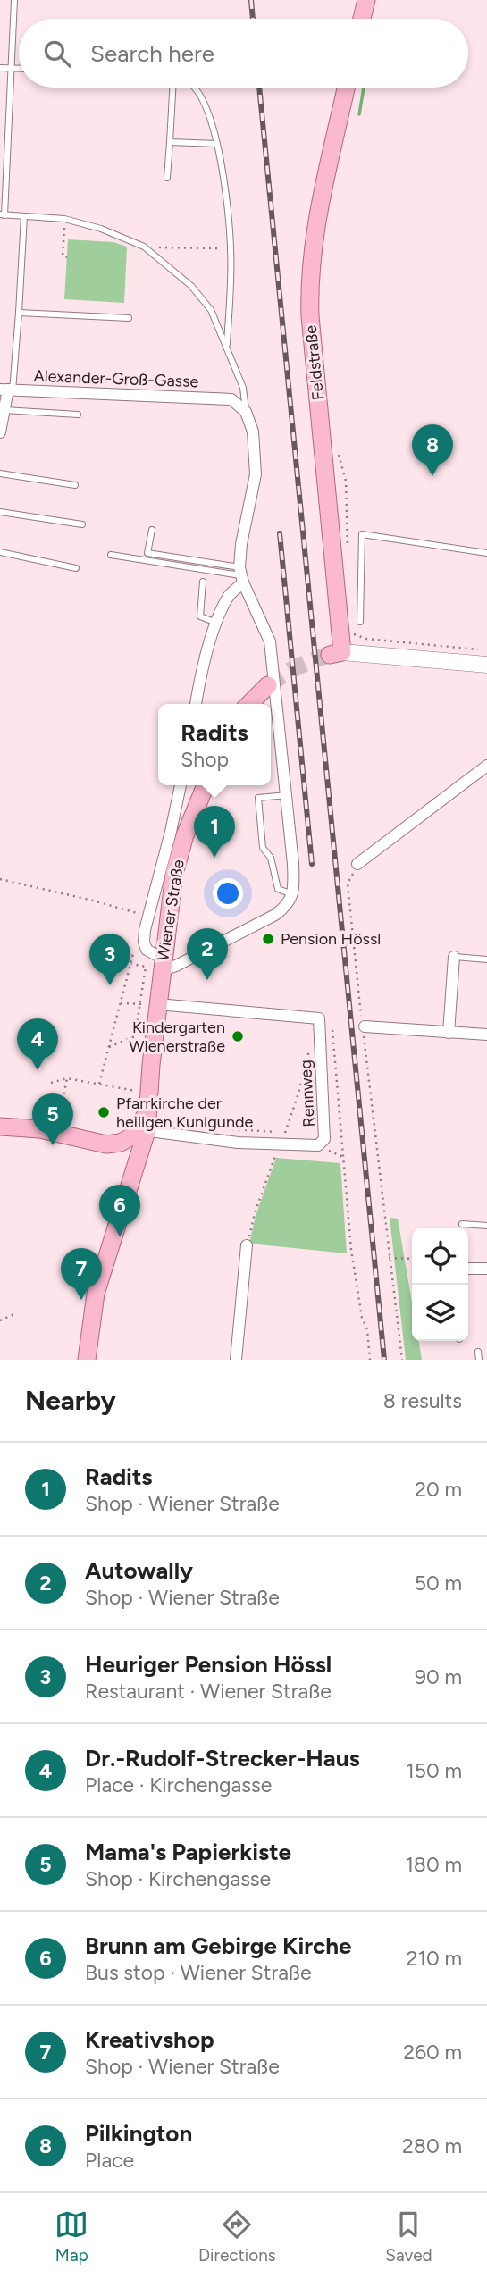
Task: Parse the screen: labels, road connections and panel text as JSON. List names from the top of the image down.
{
  "streets": {
    "main road": ["Feldstraße", "Wiener Straße"],
    "street": ["Alexander-Groß-Gasse", "Rennweg"]
  },
  "crossings": [
    ["Wiener Straße", "Rennweg"]
  ],
  "places": ["Pension Hössl", "Kindergarten Wienerstraße", "Pfarrkirche der heiligen Kunigunde"],
  "page": {
    "search": "Search here",
    "pins": [
      "8",
      "1",
      "2",
      "3",
      "4",
      "5",
      "6",
      "7"
    ],
    "popup": ["Radits", "Shop"],
    "heading": ["Nearby", "8 results"],
    "list": [
      {
        "mark": "1",
        "name": "Radits",
        "note": "Shop · Wiener Straße",
        "value": "20 m"
      },
      {
        "mark": "2",
        "name": "Autowally",
        "note": "Shop · Wiener Straße",
        "value": "50 m"
      },
      {
        "mark": "3",
        "name": "Heuriger Pension Hössl",
        "note": "Restaurant · Wiener Straße",
        "value": "90 m"
      },
      {
        "mark": "4",
        "name": "Dr.-Rudolf-Strecker-Haus",
        "note": "Place · Kirchengasse",
        "value": "150 m"
      },
      {
        "mark": "5",
        "name": "Mama's Papierkiste",
        "note": "Shop · Kirchengasse",
        "value": "180 m"
      },
      {
        "mark": "6",
        "name": "Brunn am Gebirge Kirche",
        "note": "Bus stop · Wiener Straße",
        "value": "210 m"
      },
      {
        "mark": "7",
        "name": "Kreativshop",
        "note": "Shop · Wiener Straße",
        "value": "260 m"
      },
      {
        "mark": "8",
        "name": "Pilkington",
        "note": "Place",
        "value": "280 m"
      }
    ],
    "nav": ["Map", "Directions", "Saved"]
  }
}
